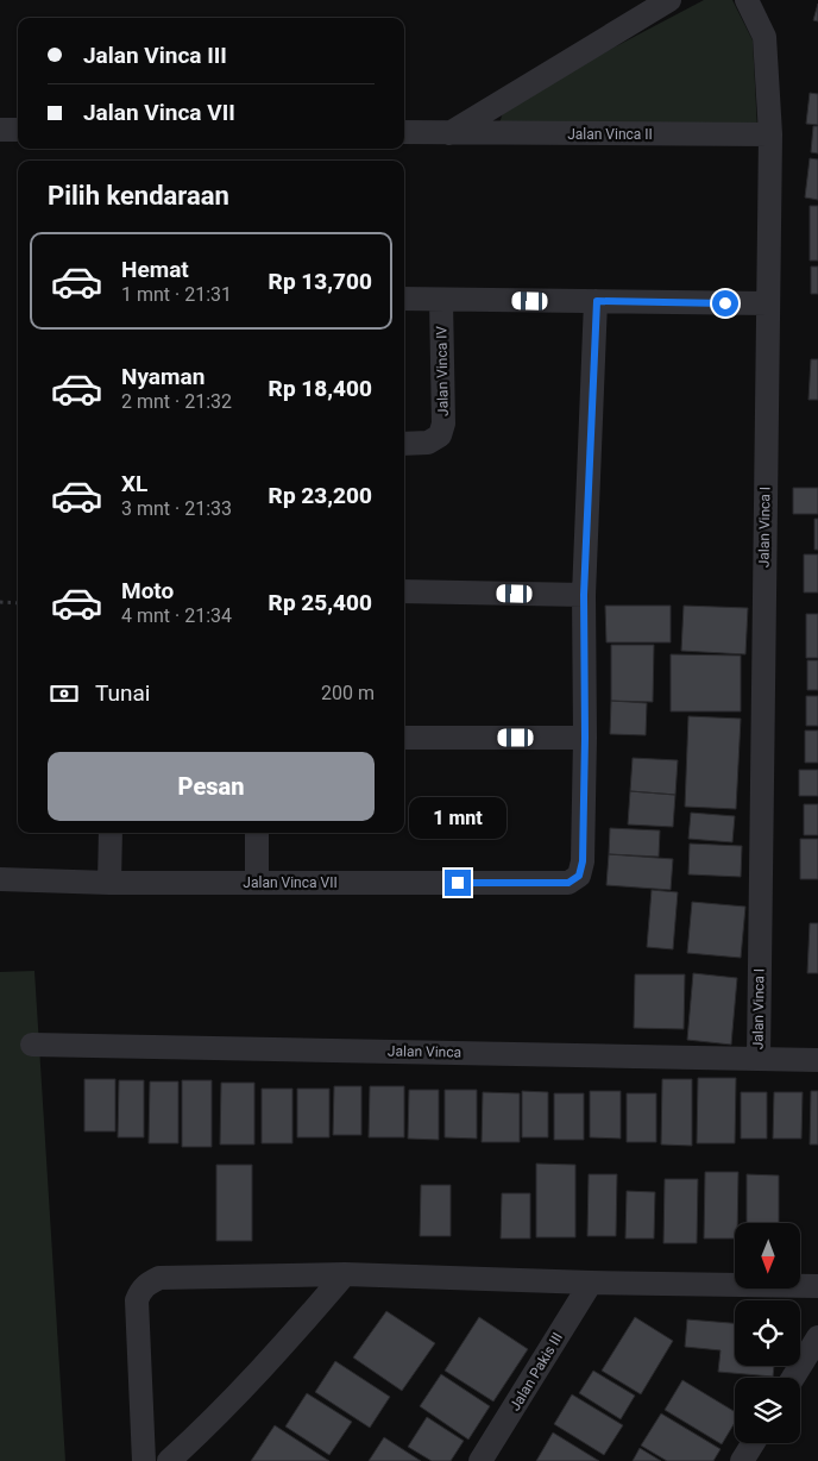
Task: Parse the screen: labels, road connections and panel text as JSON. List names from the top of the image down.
{
  "streets": {
    "street": [
      "Jalan Vinca II",
      "Jalan Vinca IV",
      "Jalan Vinca I",
      "Jalan Vinca VII",
      "Jalan Vinca",
      "Jalan Pakis III"
    ]
  },
  "crossings": [
    ["Jalan Vinca II", "Jalan Vinca I"],
    ["Jalan Vinca I", "Jalan Vinca"]
  ],
  "north": "bottom",
  "page": {
    "banner": ["Jalan Vinca III", "Jalan Vinca VII"],
    "heading": "Pilih kendaraan",
    "list": [
      {
        "name": "Hemat",
        "note": "1 mnt · 21:31",
        "value": "Rp 13,700"
      },
      {
        "name": "Nyaman",
        "note": "2 mnt · 21:32",
        "value": "Rp 18,400"
      },
      {
        "name": "XL",
        "note": "3 mnt · 21:33",
        "value": "Rp 23,200"
      },
      {
        "name": "Moto",
        "note": "4 mnt · 21:34",
        "value": "Rp 25,400"
      }
    ],
    "pay": ["Tunai", "200 m"],
    "buttons": "Pesan",
    "bubble": "1 mnt"
  }
}
